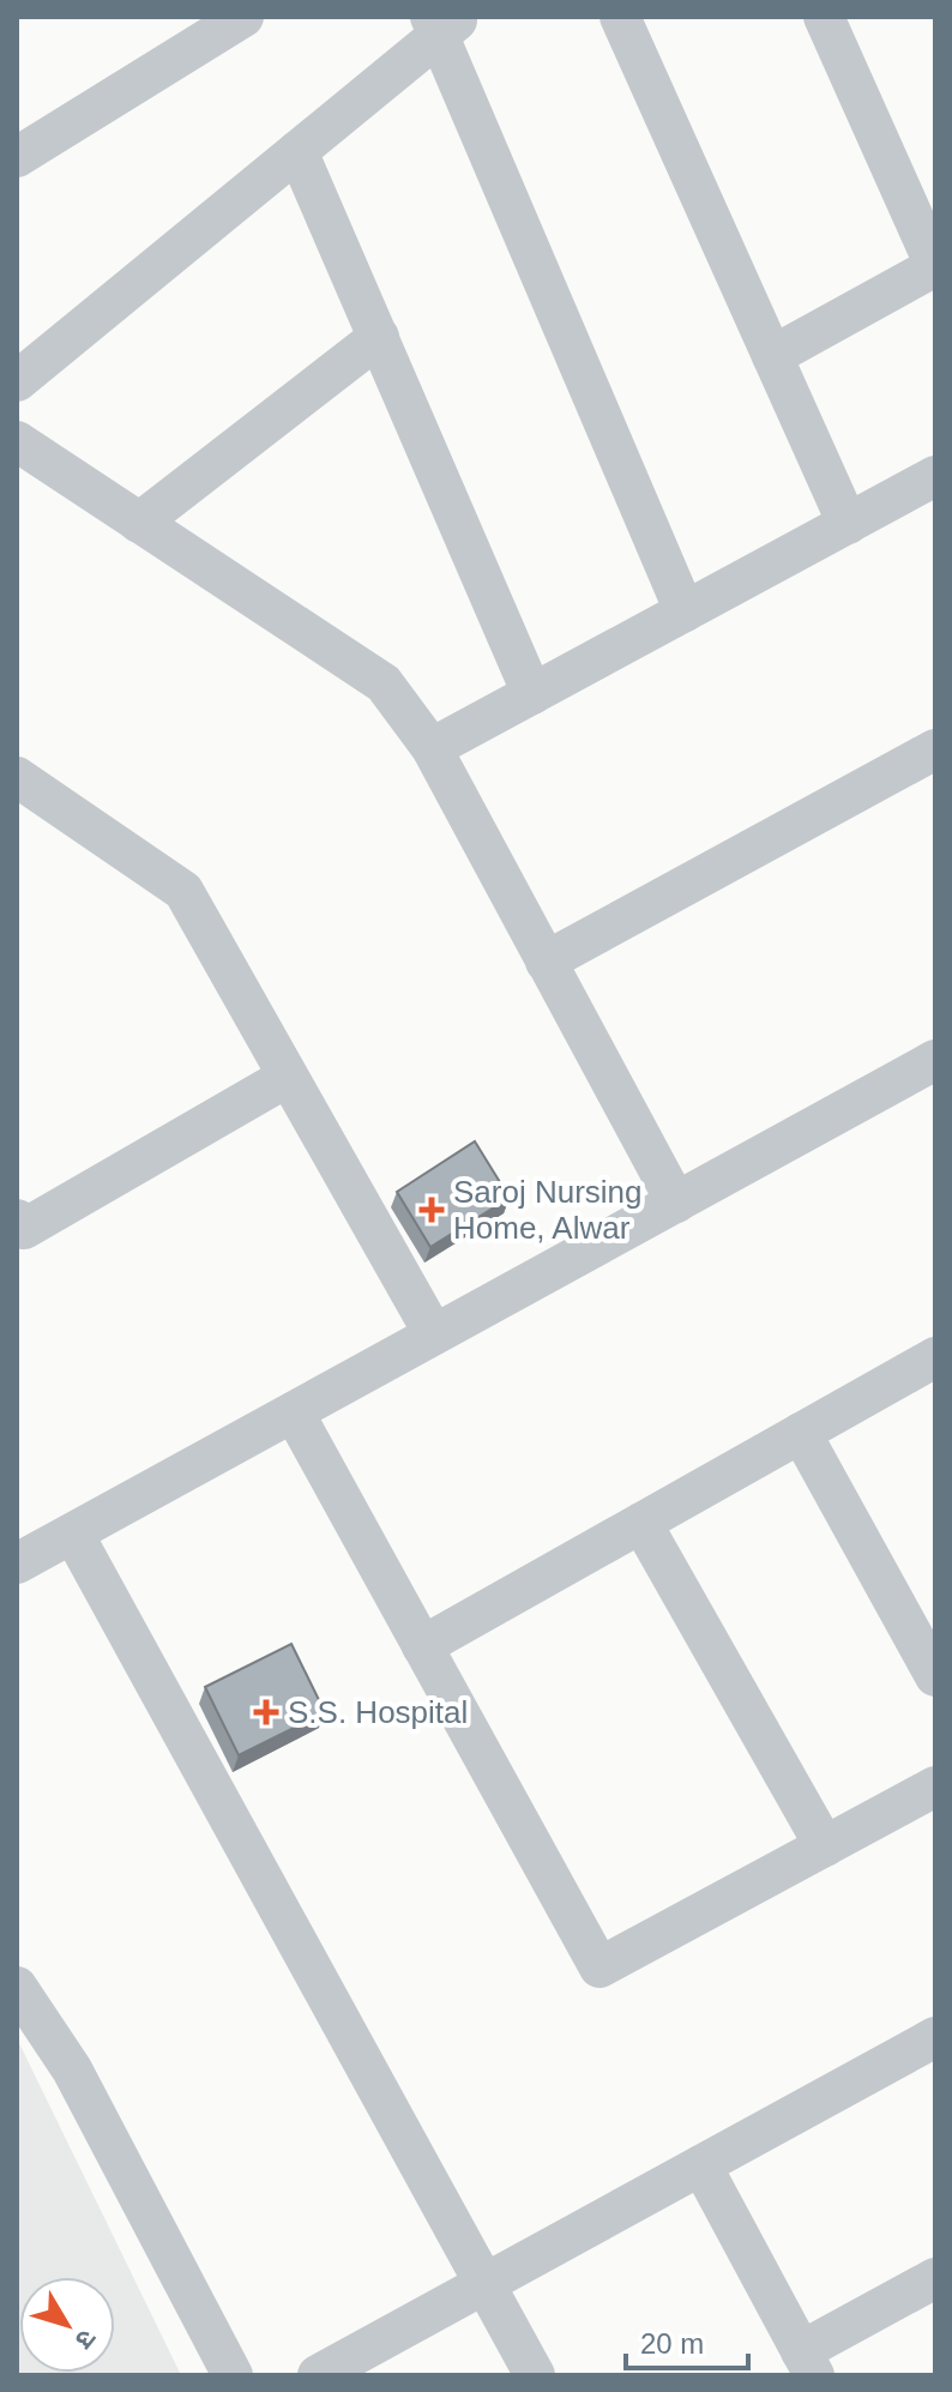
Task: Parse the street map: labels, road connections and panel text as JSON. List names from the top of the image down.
{
  "places": {
    "health": ["Saroj Nursing Home, Alwar", "S.S. Hospital"]
  },
  "scale_bar": "20 m",
  "north": "bottom right"
}
